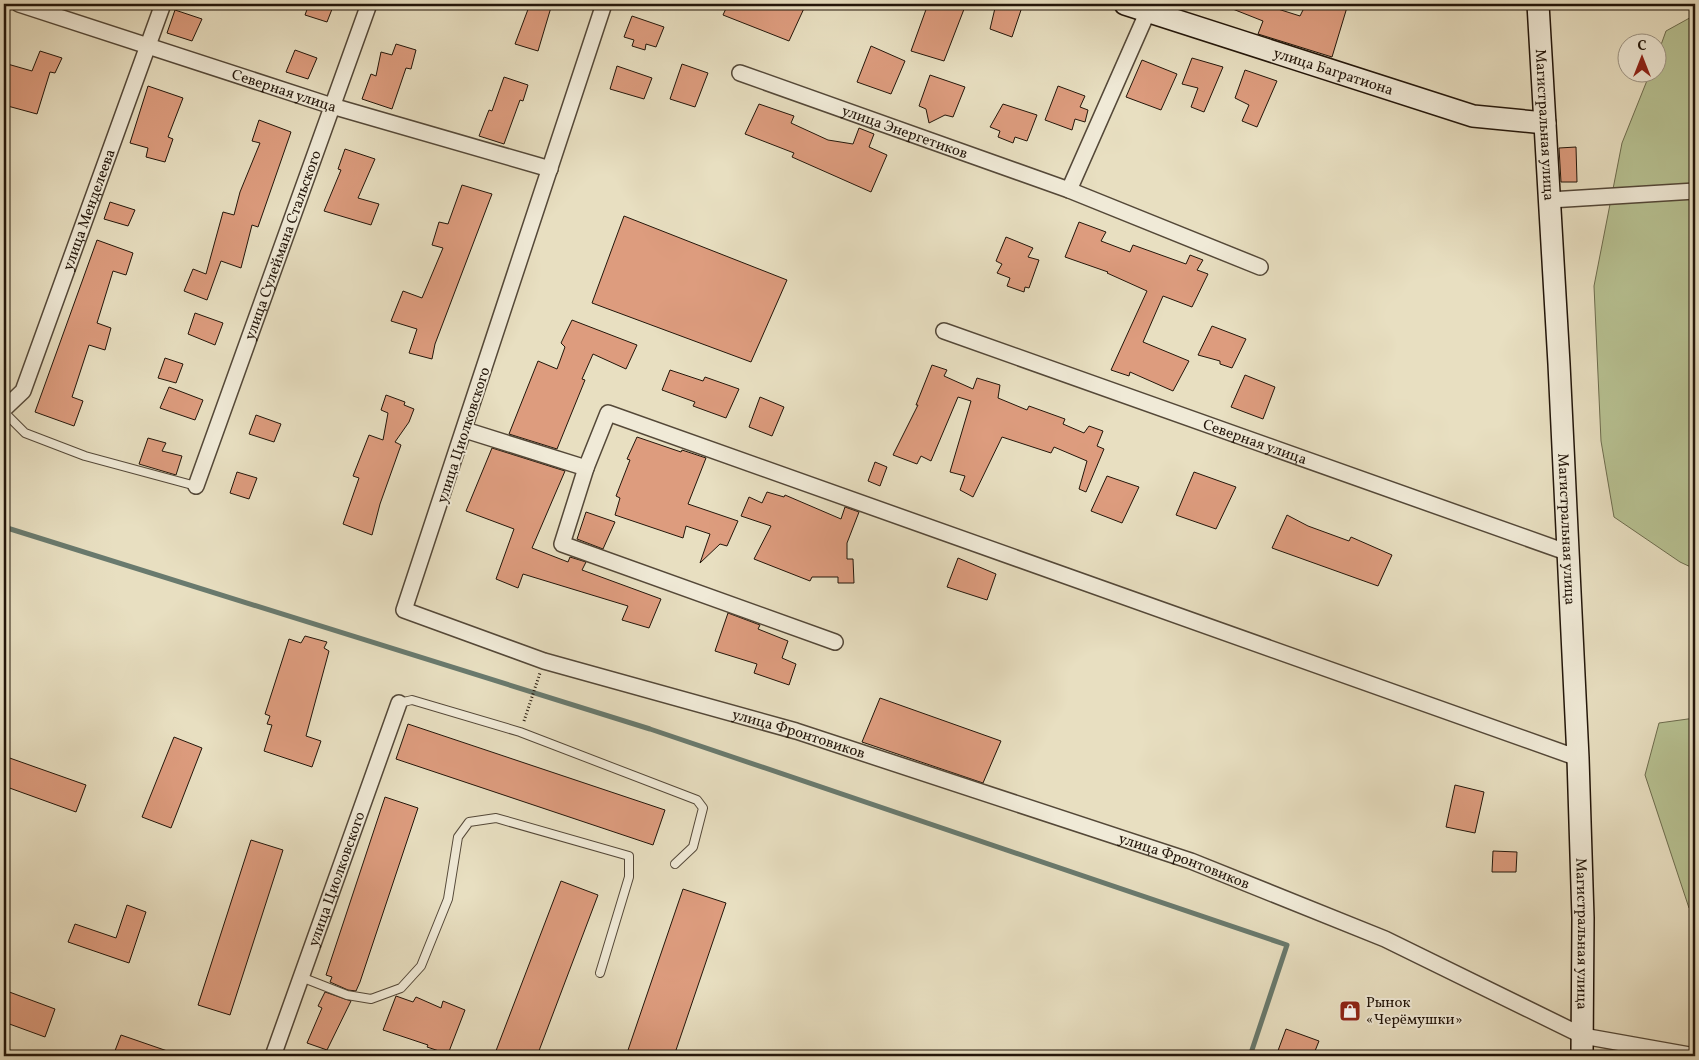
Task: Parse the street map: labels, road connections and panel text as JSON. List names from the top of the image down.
{
  "streets": {
    "main road": ["улица Багратиона", "Магистральная улица"],
    "street": [
      "Северная улица",
      "улица Энергетиков",
      "улица Менделеева",
      "улица Сулеймана Стальского",
      "улица Циолковского",
      "улица Фронтовиков"
    ]
  },
  "crossings": [
    ["улица Багратиона", "Магистральная улица"],
    ["Северная улица", "Магистральная улица"],
    ["Северная улица", "улица Менделеева"],
    ["Северная улица", "улица Сулеймана Стальского"],
    ["Северная улица", "улица Циолковского"],
    ["Магистральная улица", "улица Фронтовиков"],
    ["улица Циолковского", "улица Фронтовиков"]
  ],
  "places": {
    "shop": ["Рынок «Черёмушки»"]
  },
  "north": "top"
}
